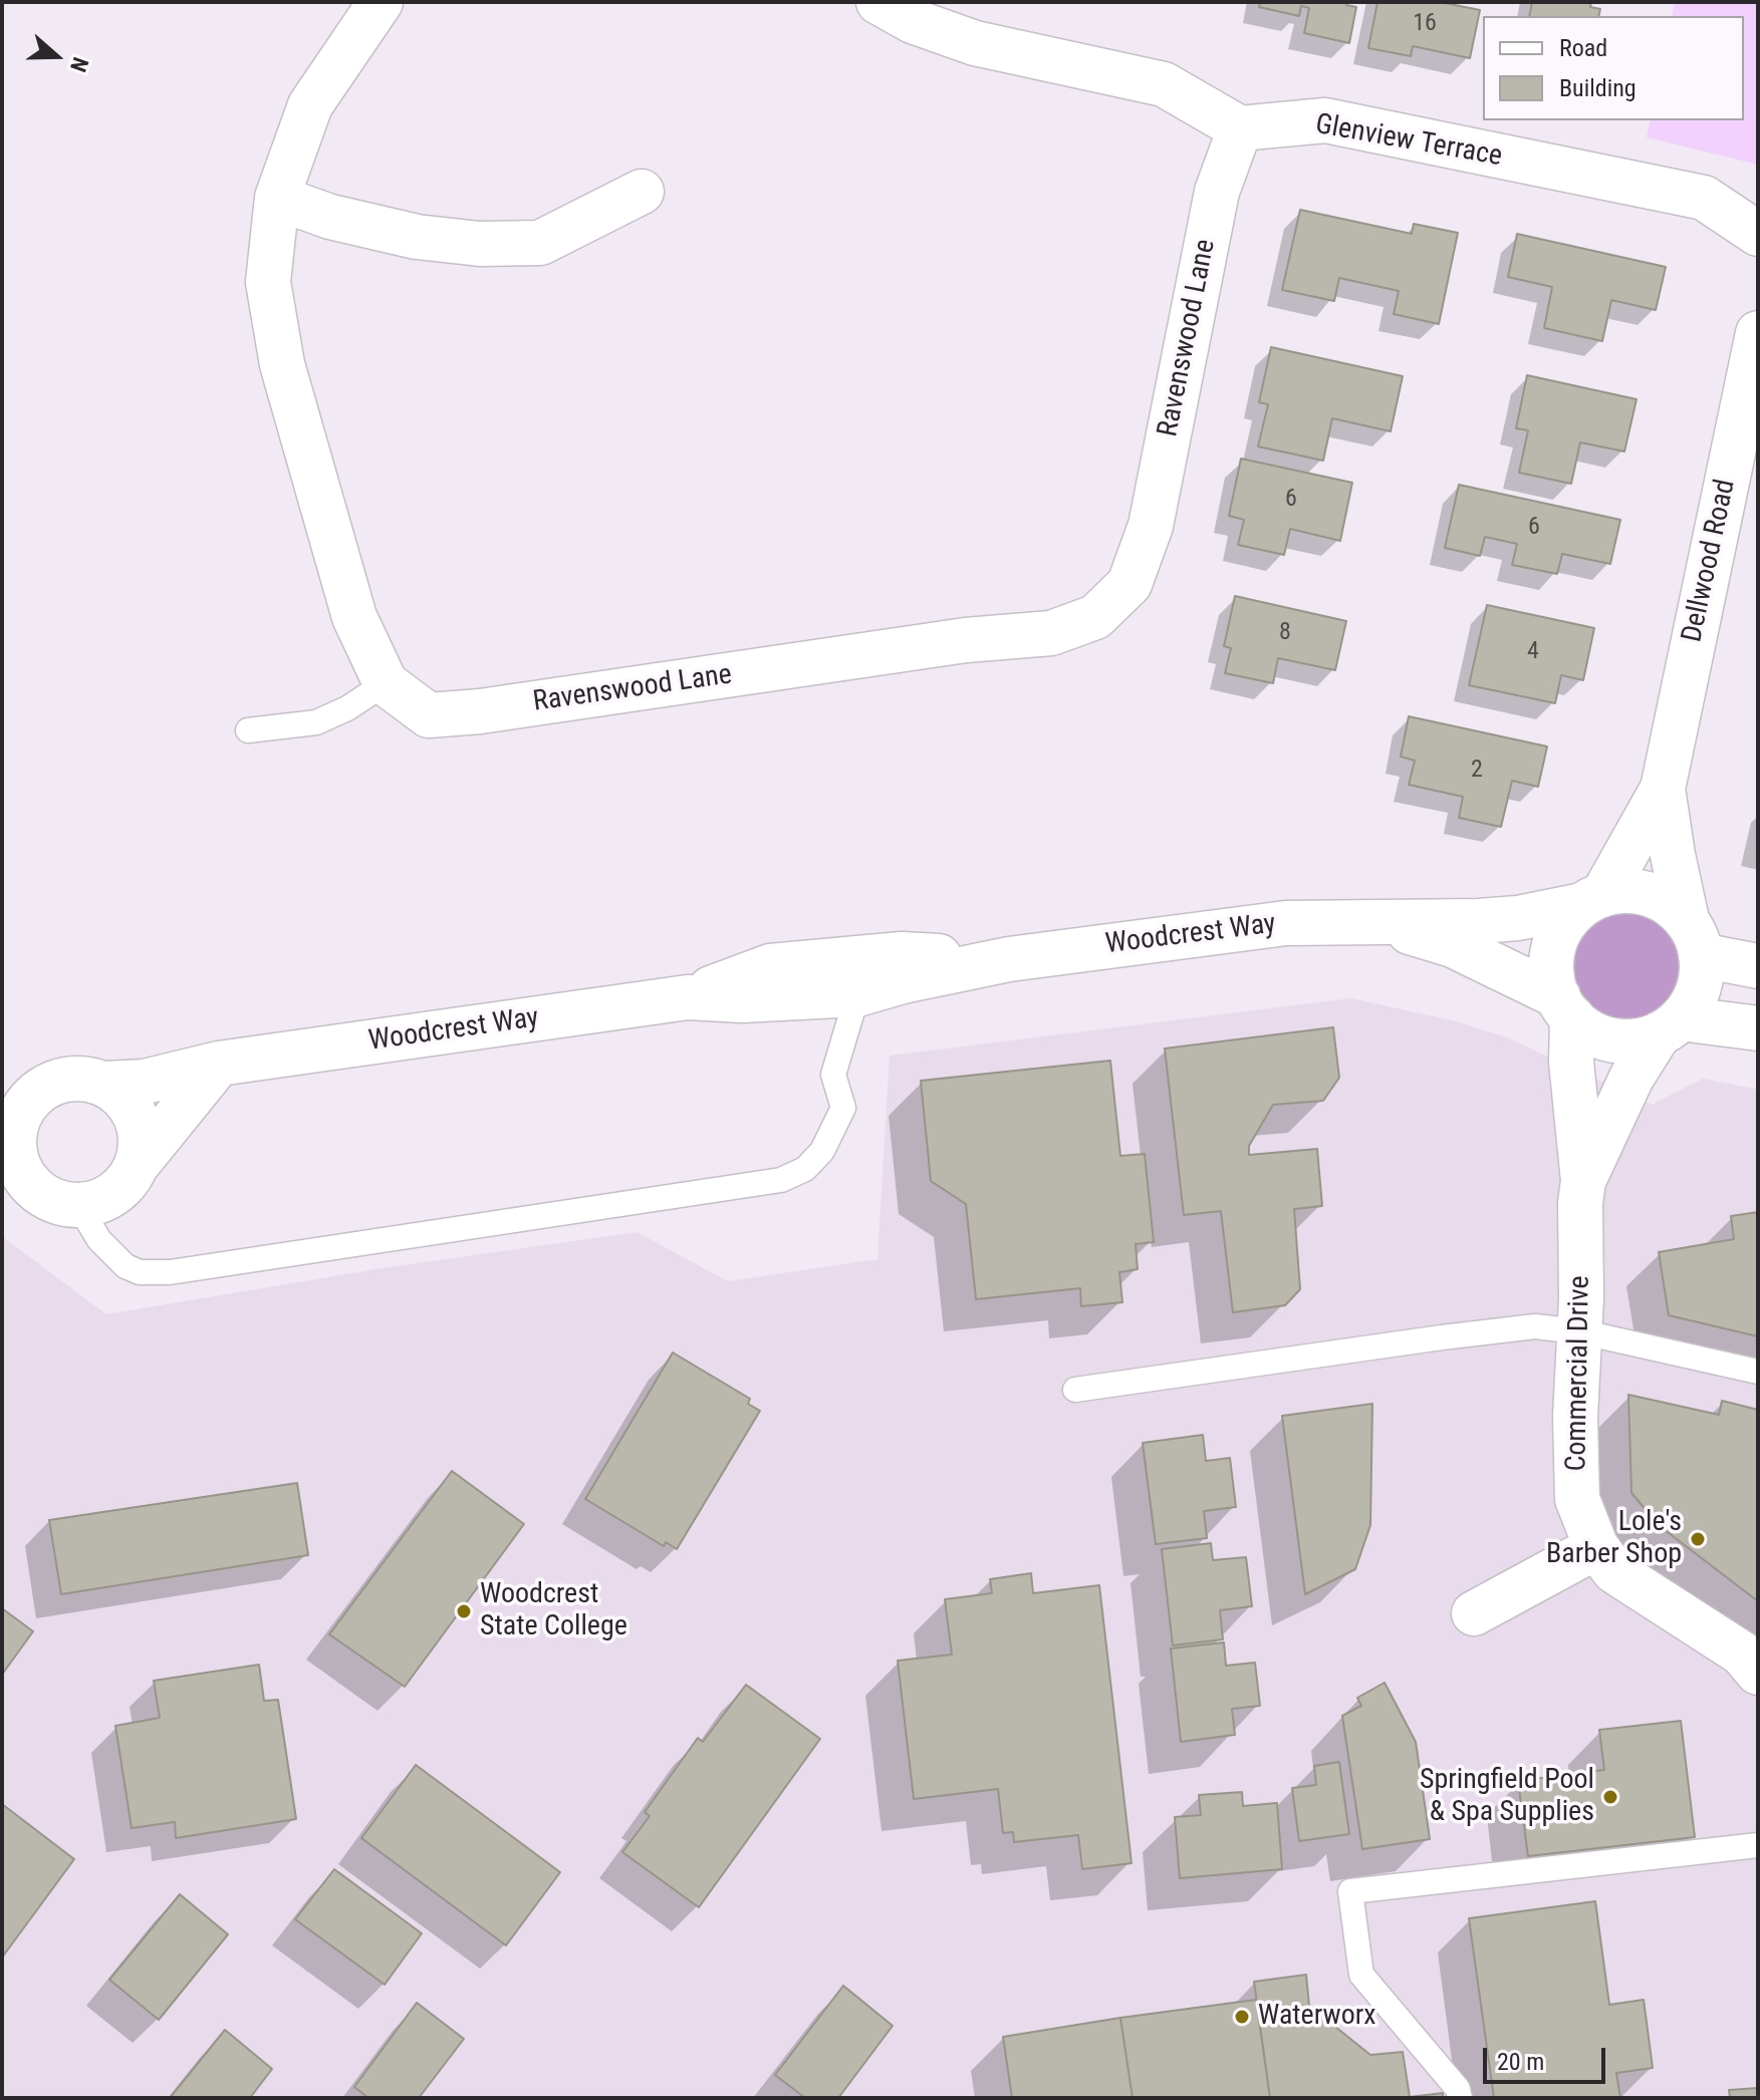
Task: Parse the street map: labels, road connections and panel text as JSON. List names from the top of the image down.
{
  "streets": {
    "street": [
      "Glenview Terrace",
      "Ravenswood Lane",
      "Dellwood Road",
      "Woodcrest Way",
      "Commercial Drive"
    ]
  },
  "crossings": [
    ["Glenview Terrace", "Ravenswood Lane"],
    ["Dellwood Road", "Woodcrest Way"],
    ["Dellwood Road", "Commercial Drive"],
    ["Woodcrest Way", "Commercial Drive"]
  ],
  "places": [
    "Lole's Barber Shop",
    "Woodcrest State College",
    "Springfield Pool & Spa Supplies",
    "Waterworx"
  ],
  "house_numbers": [
    "16",
    "6",
    "6",
    "8",
    "4",
    "2"
  ],
  "legend": ["Road", "Building"],
  "scale_bar": "20 m",
  "north": "right"
}
